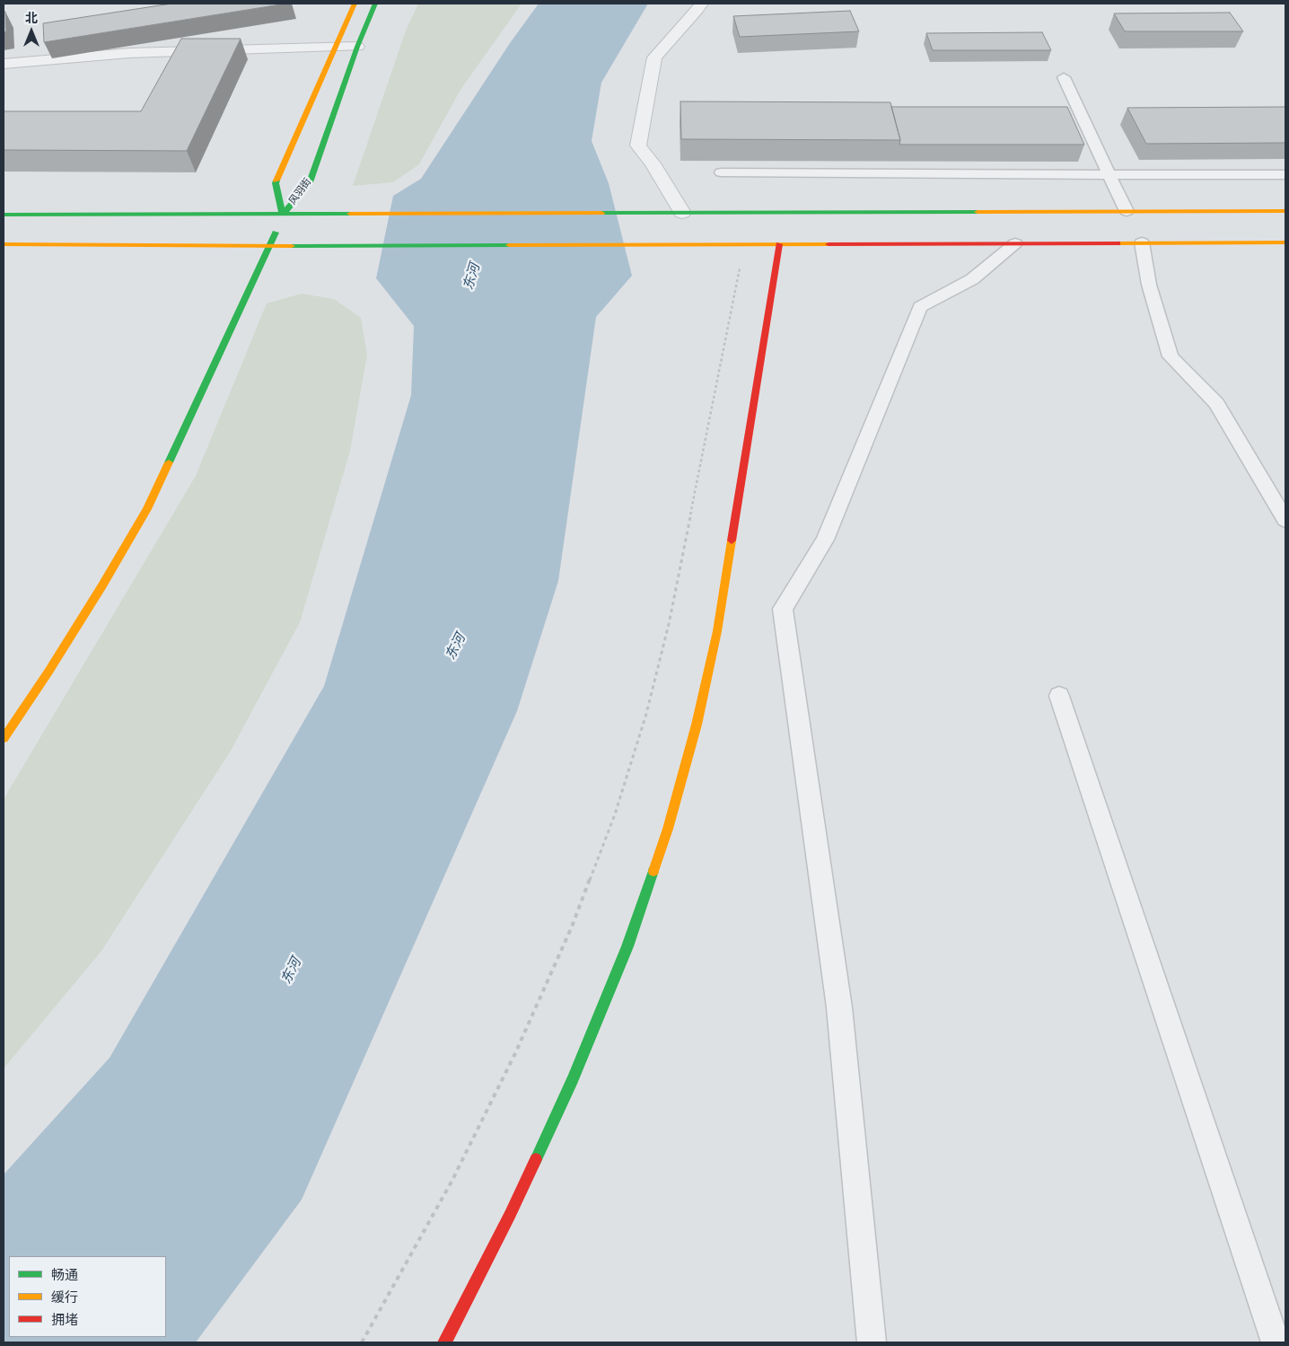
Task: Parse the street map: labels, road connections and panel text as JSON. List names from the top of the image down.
{
  "streets": {
    "street": ["风羽街"]
  },
  "water": ["东河"],
  "legend": ["畅通", "缓行", "拥堵"],
  "north": "top"
}
